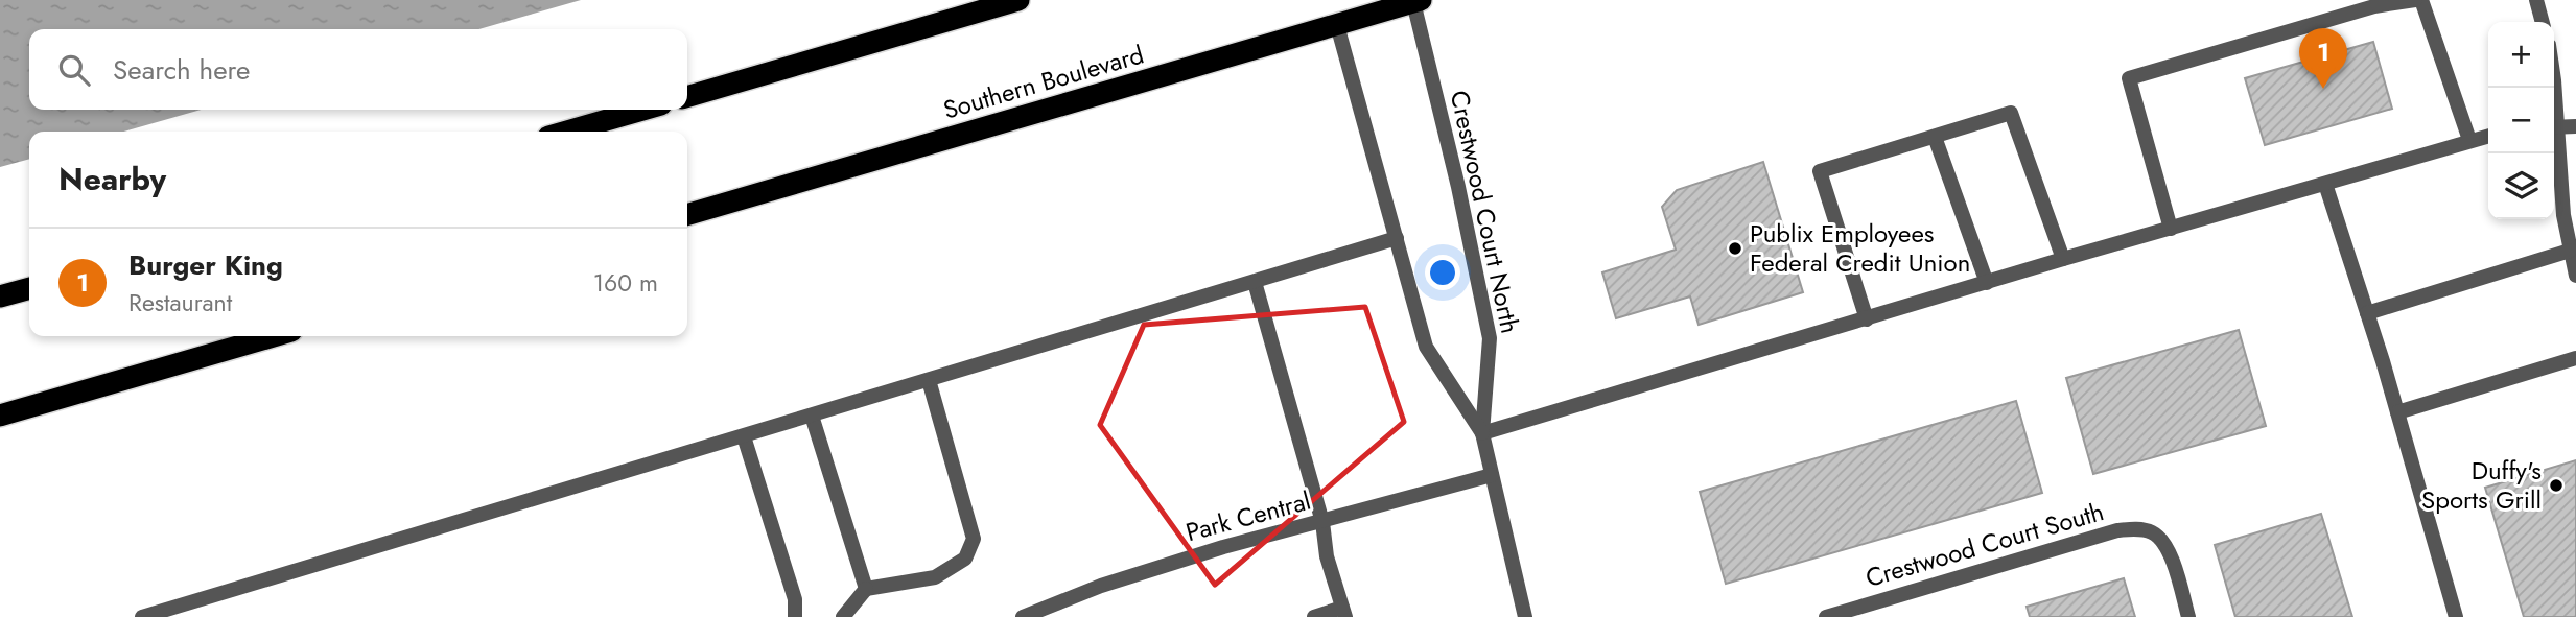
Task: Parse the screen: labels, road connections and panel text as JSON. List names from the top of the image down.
{
  "streets": {
    "highway": ["Southern Boulevard"],
    "street": ["Crestwood Court North", "Park Central", "Crestwood Court South"]
  },
  "crossings": [
    ["Southern Boulevard", "Crestwood Court North"],
    ["Crestwood Court North", "Park Central"]
  ],
  "places": ["Publix Employees Federal Credit Union", "Duffy's Sports Grill"],
  "page": {
    "map_buttons": ["+", "−"],
    "pins": "1",
    "search": "Search here",
    "heading": "Nearby",
    "list": [
      {
        "mark": "1",
        "name": "Burger King",
        "note": "Restaurant",
        "value": "160 m"
      }
    ]
  }
}
